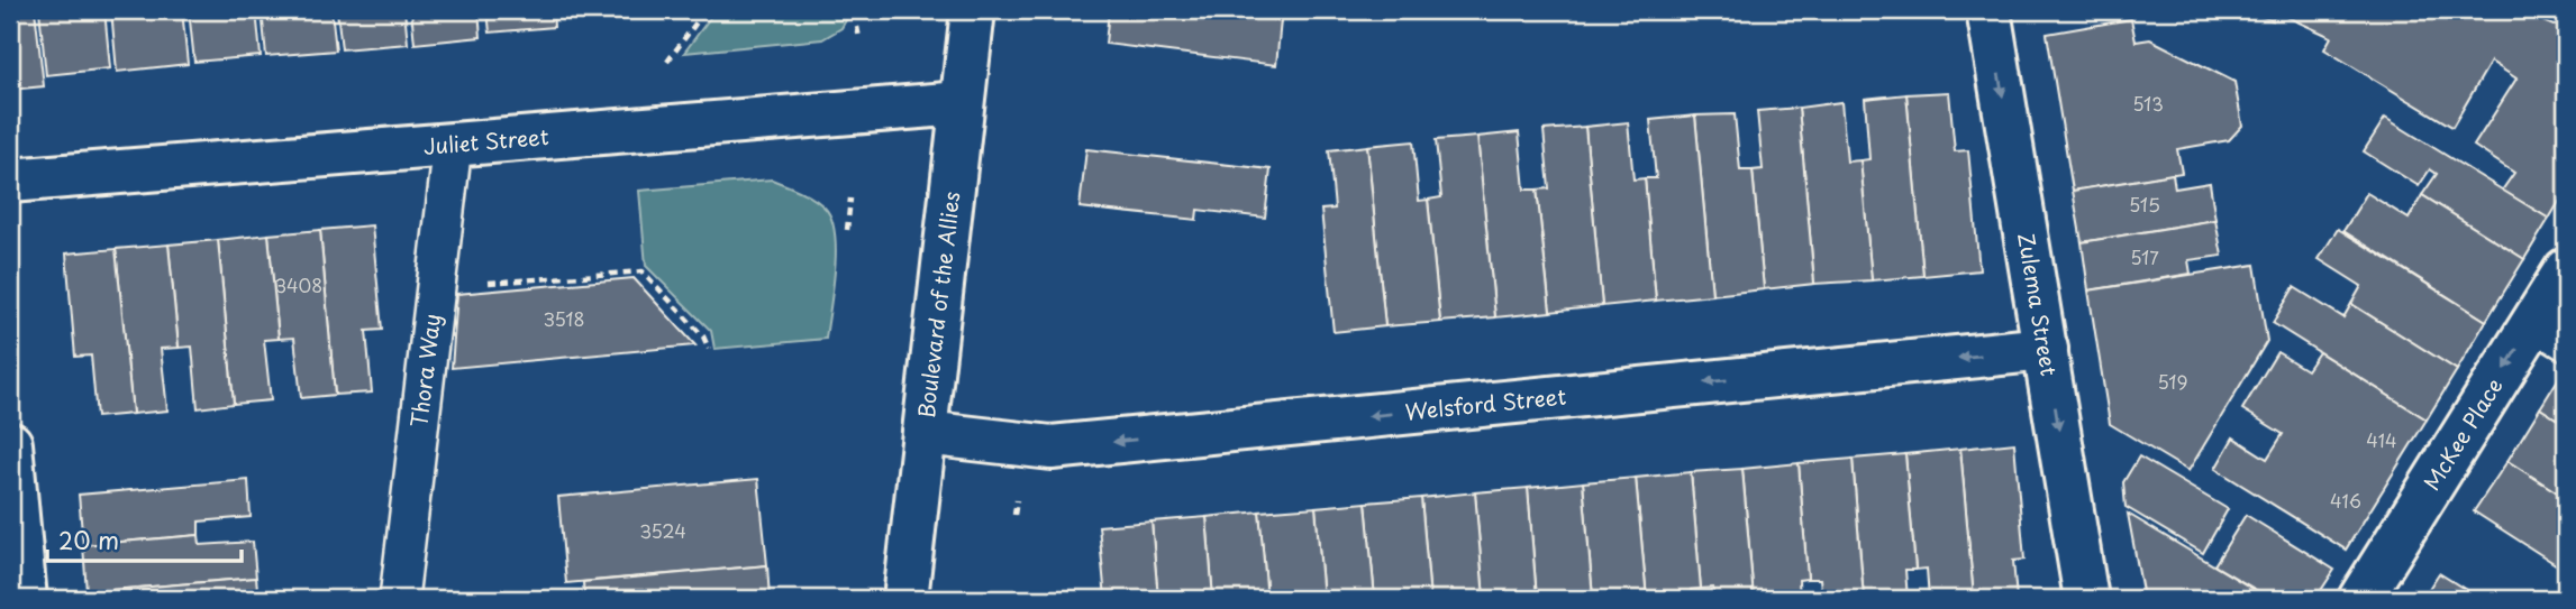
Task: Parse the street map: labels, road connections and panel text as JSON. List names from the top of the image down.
{
  "streets": {
    "street": [
      "Juliet Street",
      "Boulevard of the Allies",
      "Zulema Street",
      "Welsford Street",
      "McKee Place"
    ],
    "lane": ["Thora Way"]
  },
  "crossings": [
    ["Juliet Street", "Boulevard of the Allies"],
    ["Juliet Street", "Thora Way"],
    ["Boulevard of the Allies", "Welsford Street"],
    ["Zulema Street", "Welsford Street"]
  ],
  "one_way": ["Zulema Street", "Welsford Street", "McKee Place"],
  "house_numbers": [
    "513",
    "515",
    "517",
    "3408",
    "3518",
    "519",
    "414",
    "416",
    "3524"
  ],
  "scale_bar": "20 m"
}
